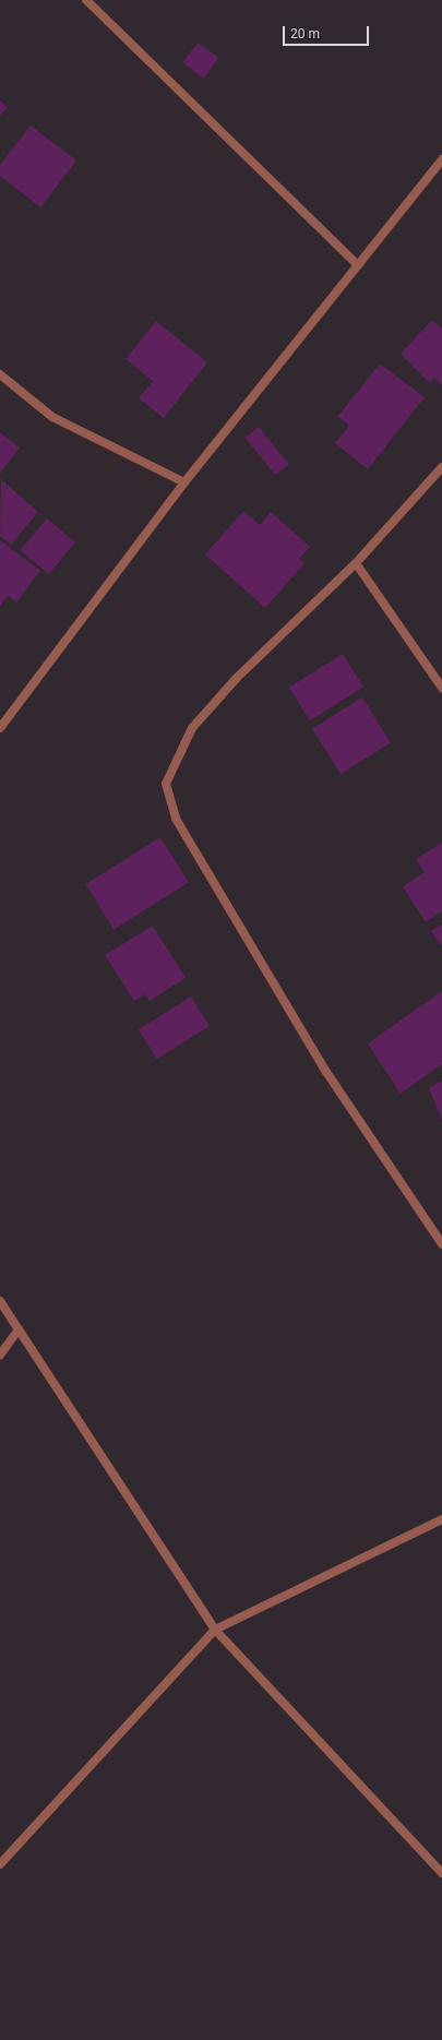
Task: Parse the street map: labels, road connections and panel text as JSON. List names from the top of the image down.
{
  "scale_bar": "20 m"
}
